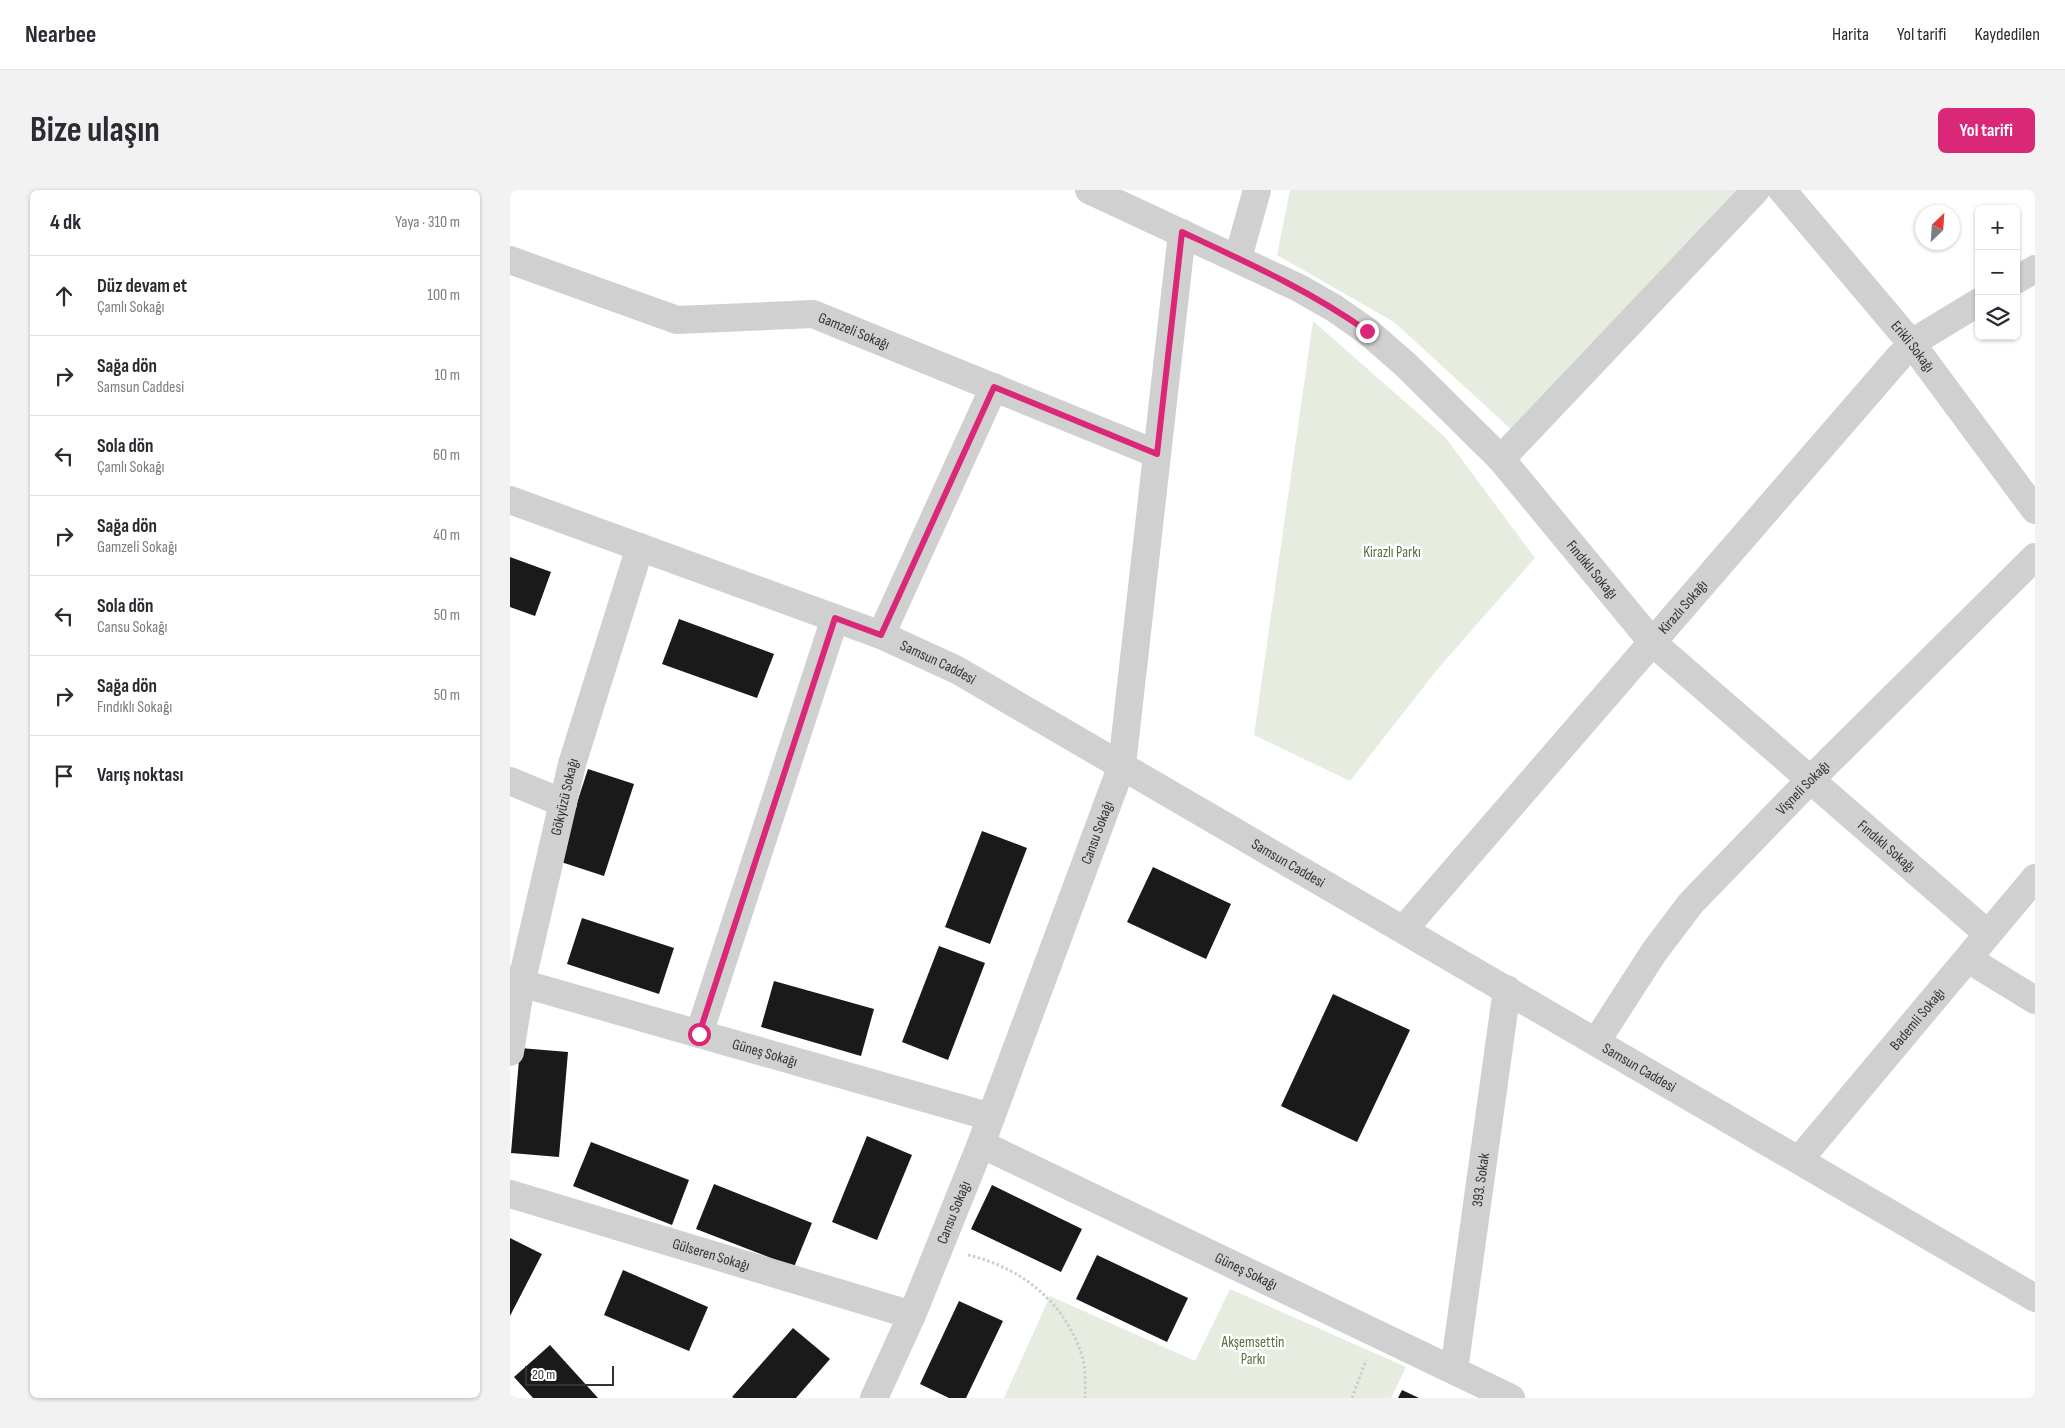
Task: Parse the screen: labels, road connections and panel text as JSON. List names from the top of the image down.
{
  "streets": {
    "street": [
      "Gamzeli Sokağı",
      "Erikli Sokağı",
      "Fındıklı Sokağı",
      "Kirazlı Sokağı",
      "Samsun Caddesi",
      "Vişneli Sokağı",
      "Gökyüzü Sokağı",
      "Cansu Sokağı",
      "Bademli Sokağı",
      "Güneş Sokağı",
      "393. Sokak",
      "Gülseren Sokağı"
    ]
  },
  "crossings": [
    ["Gamzeli Sokağı", "Cansu Sokağı"],
    ["Erikli Sokağı", "Kirazlı Sokağı"],
    ["Fındıklı Sokağı", "Kirazlı Sokağı"],
    ["Fındıklı Sokağı", "Vişneli Sokağı"],
    ["Fındıklı Sokağı", "Cansu Sokağı"],
    ["Fındıklı Sokağı", "Bademli Sokağı"],
    ["Kirazlı Sokağı", "Samsun Caddesi"],
    ["Samsun Caddesi", "Vişneli Sokağı"],
    ["Samsun Caddesi", "Gökyüzü Sokağı"],
    ["Samsun Caddesi", "Cansu Sokağı"],
    ["Samsun Caddesi", "Bademli Sokağı"],
    ["Samsun Caddesi", "393. Sokak"],
    ["Gökyüzü Sokağı", "Güneş Sokağı"],
    ["Cansu Sokağı", "Güneş Sokağı"],
    ["Cansu Sokağı", "Gülseren Sokağı"],
    ["Güneş Sokağı", "393. Sokak"]
  ],
  "parks": ["Kirazlı Parkı", "Akşemsettin Parkı"],
  "scale_bar": "20 m",
  "north": "top right",
  "page": {
    "header": "Nearbee",
    "nav": ["Harita", "Yol tarifi", "Kaydedilen"],
    "buttons": "Yol tarifi",
    "title": "Bize ulaşın",
    "heading": ["4 dk", "Yaya · 310 m"],
    "map_buttons": ["+", "−"],
    "list": [
      ["Düz devam et", "Çamlı Sokağı", "100 m"],
      ["Sağa dön", "Samsun Caddesi", "10 m"],
      ["Sola dön", "Çamlı Sokağı", "60 m"],
      ["Sağa dön", "Gamzeli Sokağı", "40 m"],
      ["Sola dön", "Cansu Sokağı", "50 m"],
      ["Sağa dön", "Fındıklı Sokağı", "50 m"],
      "Varış noktası"
    ],
    "scale": "20 m"
  }
}
